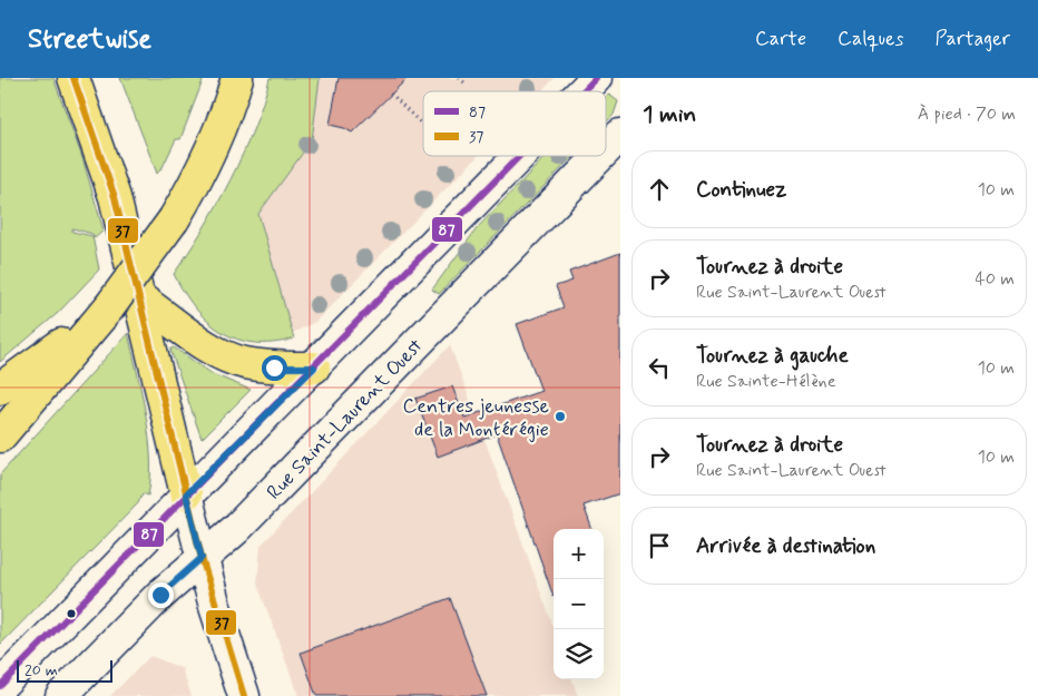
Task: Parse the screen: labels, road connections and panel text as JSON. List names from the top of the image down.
{
  "streets": {
    "street": ["Rue Saint-Laurent Ouest"]
  },
  "places": ["Centres jeunesse de la Montérégie"],
  "lines": ["transit line 87", "transit line 37"],
  "legend": ["87", "37"],
  "scale_bar": "20 m",
  "page": {
    "header": "Streetwise",
    "nav": ["Carte", "Calques", "Partager"],
    "heading": ["1 min", "À pied · 70 m"],
    "list": [
      ["Continuez", "10 m"],
      ["Tournez à droite", "Rue Saint-Laurent Ouest", "40 m"],
      ["Tournez à gauche", "Rue Sainte-Hélène", "10 m"],
      ["Tournez à droite", "Rue Saint-Laurent Ouest", "10 m"],
      "Arrivée à destination"
    ],
    "map_buttons": ["+", "−"],
    "scale": "20 m"
  }
}
